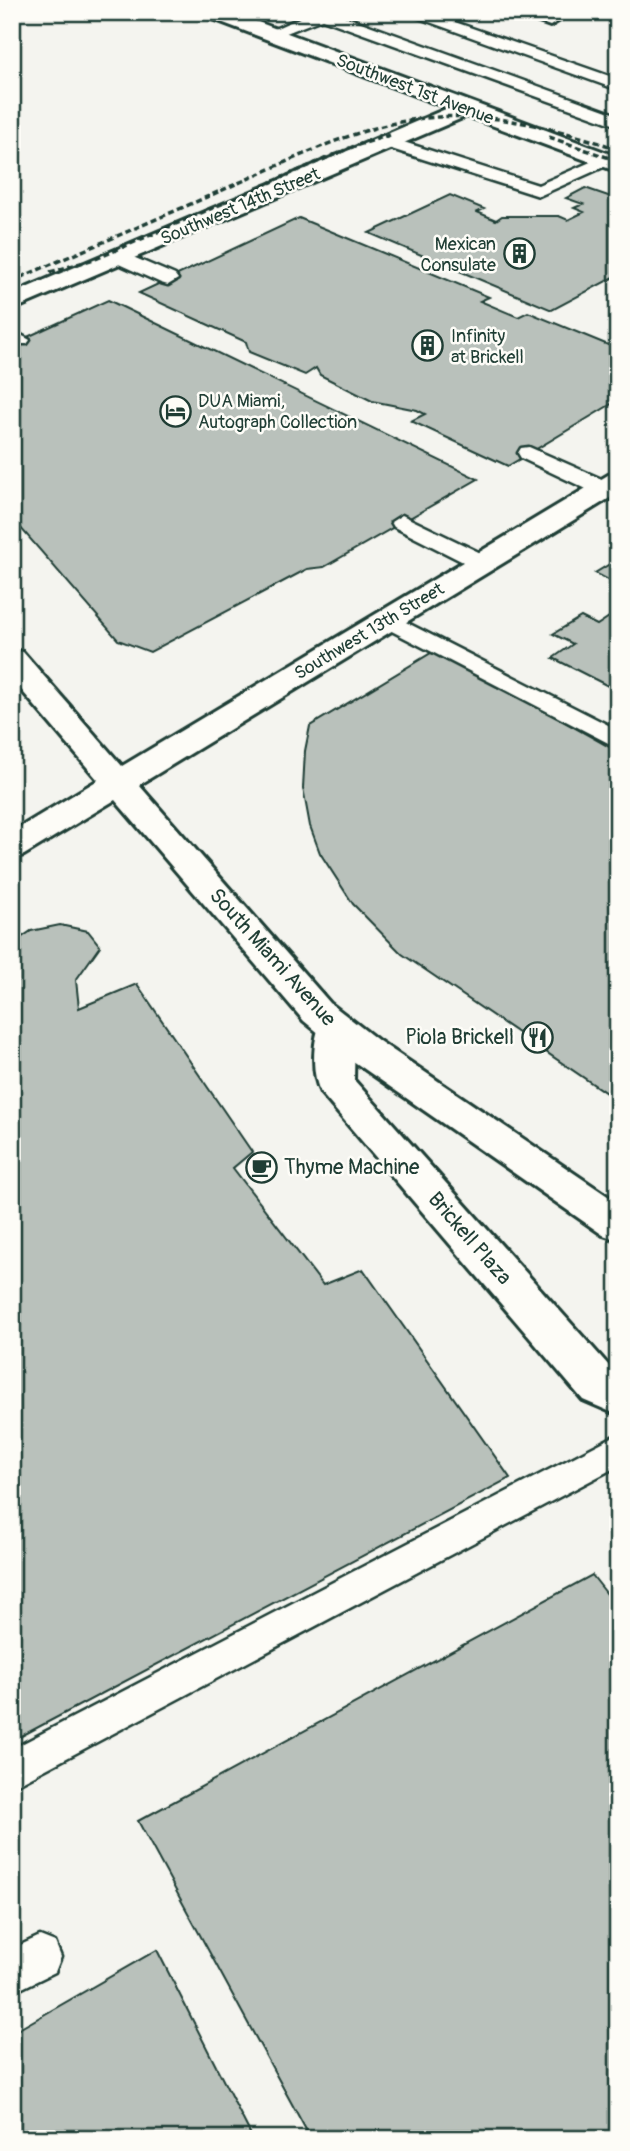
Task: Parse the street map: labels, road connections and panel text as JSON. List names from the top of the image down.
{
  "streets": {
    "street": [
      "Southwest 1st Avenue",
      "Southwest 14th Street",
      "Southwest 13th Street",
      "South Miami Avenue",
      "Brickell Plaza"
    ]
  },
  "crossings": [
    ["Southwest 1st Avenue", "Southwest 14th Street"],
    ["Southwest 13th Street", "South Miami Avenue"],
    ["South Miami Avenue", "Brickell Plaza"]
  ],
  "places": {
    "building": ["Mexican Consulate", "Infinity at Brickell"],
    "hotel": ["DUA Miami, Autograph Collection"],
    "restaurant": ["Piola Brickell"],
    "cafe": ["Thyme Machine"]
  }
}
